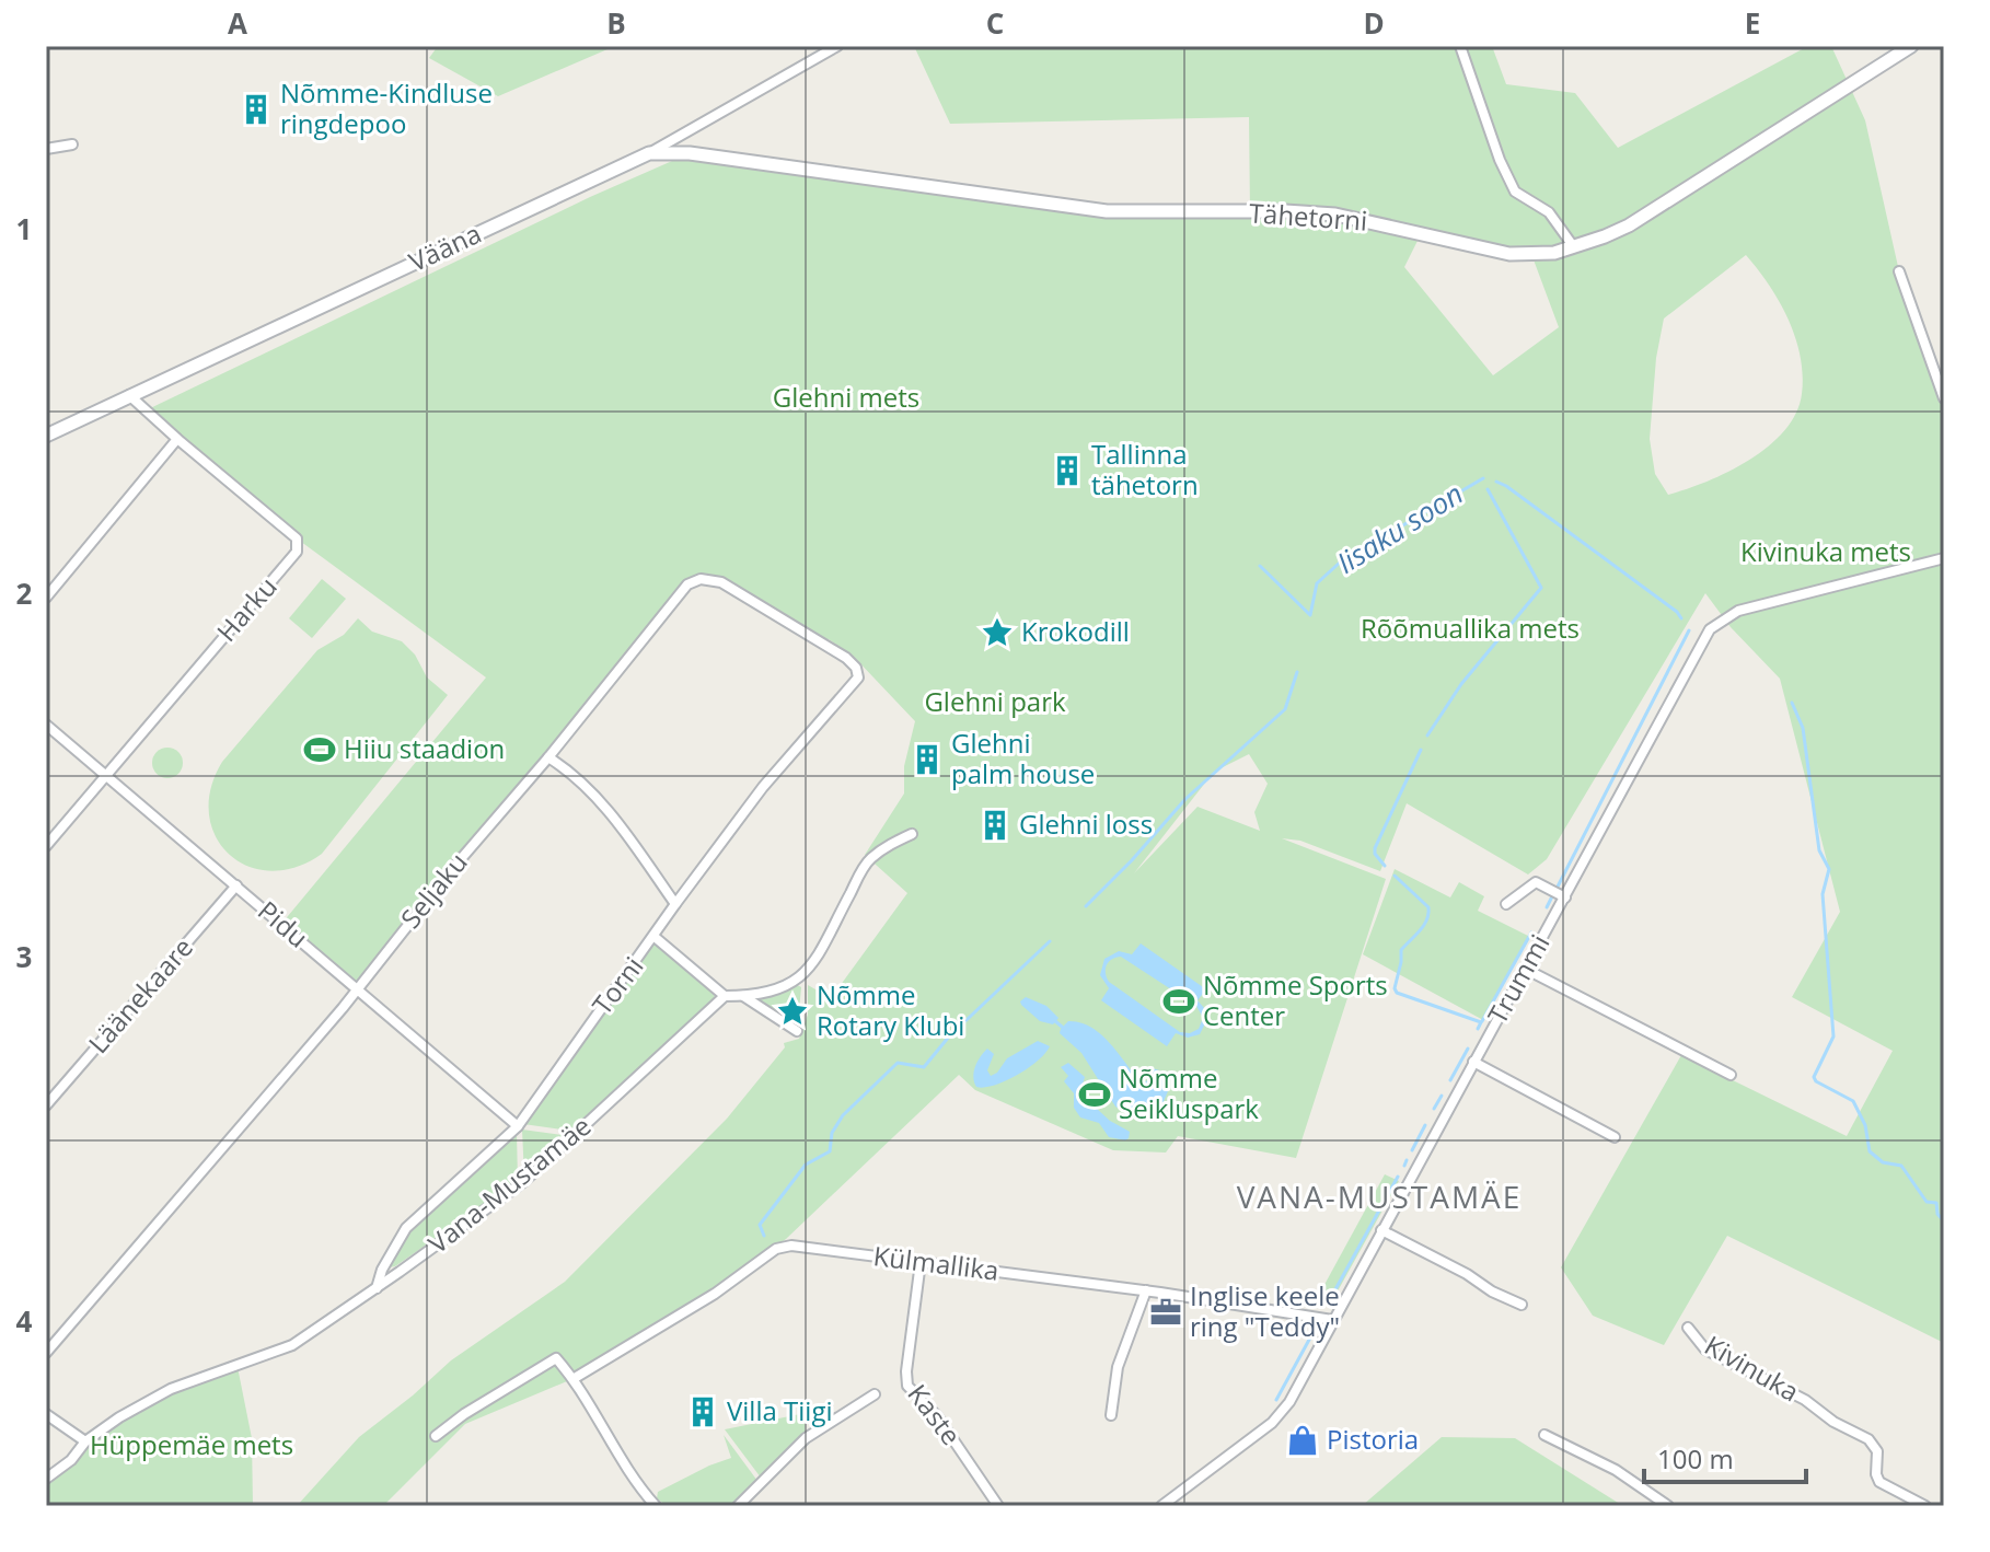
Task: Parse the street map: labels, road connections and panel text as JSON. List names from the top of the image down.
{
  "streets": {
    "street": [
      "Tähetorni",
      "Vääna",
      "Harku",
      "Seljaku",
      "Pidu",
      "Trummi",
      "Torni",
      "Läänekaare",
      "Vana-Mustamäe",
      "Külmallika",
      "Kivinuka",
      "Kaste"
    ]
  },
  "crossings": [
    ["Tähetorni", "Vääna"],
    ["Vääna", "Harku"],
    ["Harku", "Pidu"],
    ["Seljaku", "Pidu"],
    ["Seljaku", "Torni"],
    ["Pidu", "Torni"],
    ["Pidu", "Läänekaare"],
    ["Trummi", "Külmallika"],
    ["Torni", "Vana-Mustamäe"],
    ["Külmallika", "Kaste"]
  ],
  "districts": ["VANA-MUSTAMÄE"],
  "water": ["Iisaku soon"],
  "parks": [
    "Glehni mets",
    "Kivinuka mets",
    "Rõõmuallika mets",
    "Glehni park",
    "Hüppemäe mets"
  ],
  "places": {
    "building": [
      "Nõmme-Kindluse ringdepoo",
      "Tallinna tähetorn",
      "Glehni palm house",
      "Glehni loss",
      "Villa Tiigi"
    ],
    "place": ["Krokodill", "Nõmme Rotary Klubi"],
    "sports": ["Hiiu staadion", "Nõmme Sports Center", "Nõmme Seikluspark"],
    "office": ["Inglise keele ring \"Teddy\""],
    "shop": ["Pistoria"]
  },
  "scale_bar": "100 m",
  "grid": {
    "columns": [
      "A",
      "B",
      "C",
      "D",
      "E"
    ],
    "rows": [
      "1",
      "2",
      "3",
      "4"
    ]
  }
}
